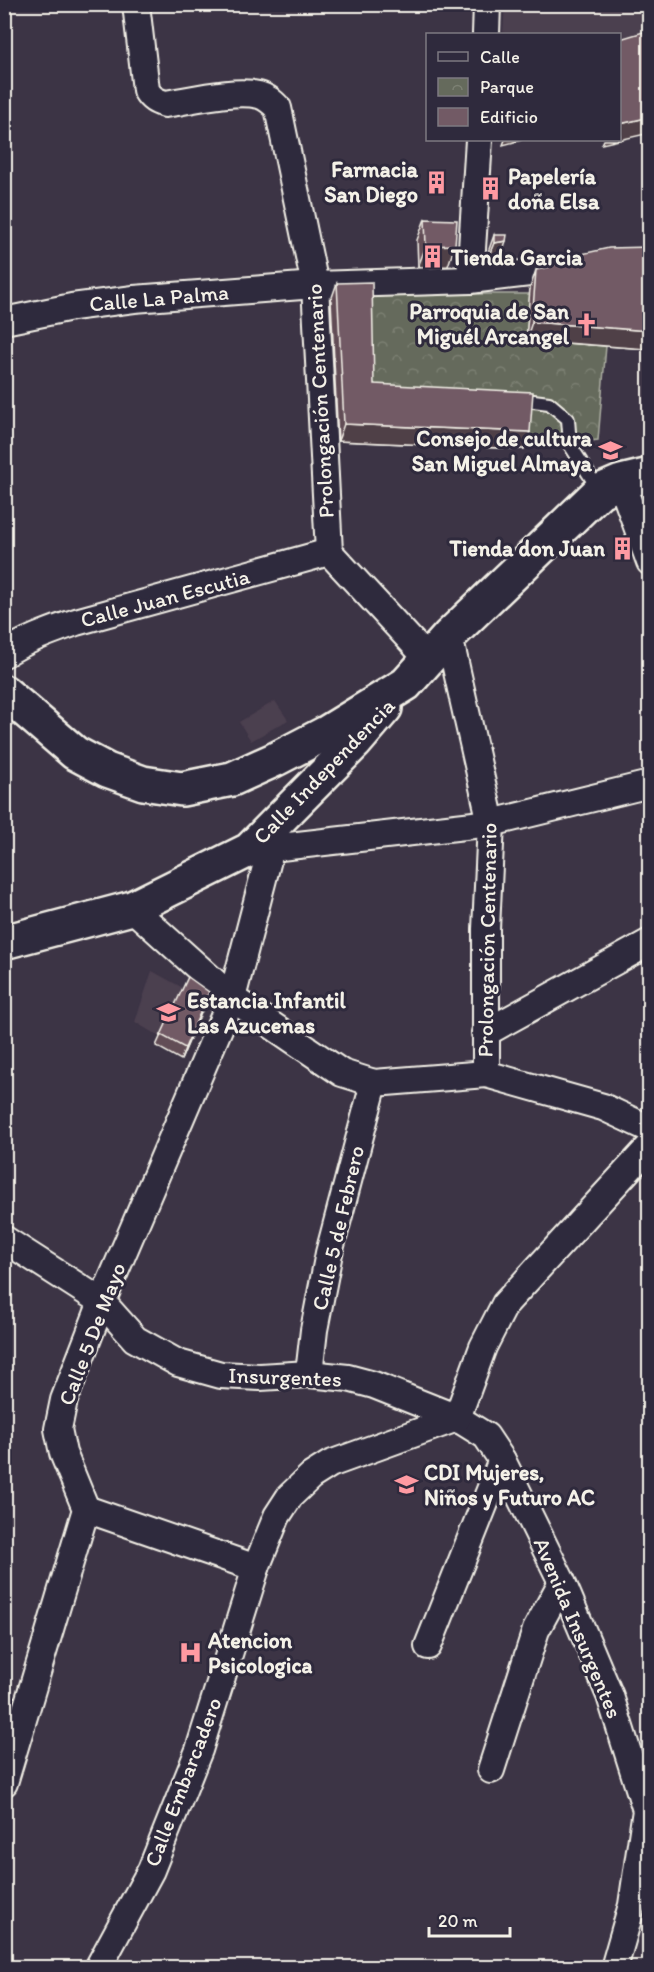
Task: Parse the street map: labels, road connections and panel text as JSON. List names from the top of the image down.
{
  "streets": {
    "street": [
      "Calle La Palma",
      "Prolongación Centenario",
      "Calle Juan Escutia",
      "Calle Independencia",
      "Calle 5 de Febrero",
      "Calle 5 De Mayo",
      "Insurgentes",
      "Avenida Insurgentes",
      "Calle Embarcadero"
    ]
  },
  "crossings": [
    ["Calle La Palma", "Prolongación Centenario"],
    ["Prolongación Centenario", "Calle Juan Escutia"],
    ["Prolongación Centenario", "Calle Independencia"],
    ["Calle Independencia", "Calle 5 De Mayo"],
    ["Calle 5 de Febrero", "Insurgentes"],
    ["Calle 5 De Mayo", "Insurgentes"],
    ["Insurgentes", "Avenida Insurgentes"],
    ["Insurgentes", "Calle Embarcadero"],
    ["Avenida Insurgentes", "Calle Embarcadero"]
  ],
  "places": {
    "building": [
      "Farmacia San Diego",
      "Papelería doña Elsa",
      "Tienda Garcia",
      "Tienda don Juan"
    ],
    "church": ["Parroquia de San Miguél Arcangel"],
    "school or university": ["Consejo de cultura San Miguel Almaya", "Estancia Infantil Las Azucenas", "CDI Mujeres, Niños y Futuro AC"],
    "hospital": ["Atencion Psicologica"]
  },
  "legend": ["Calle", "Parque", "Edificio"],
  "scale_bar": "20 m"
}
